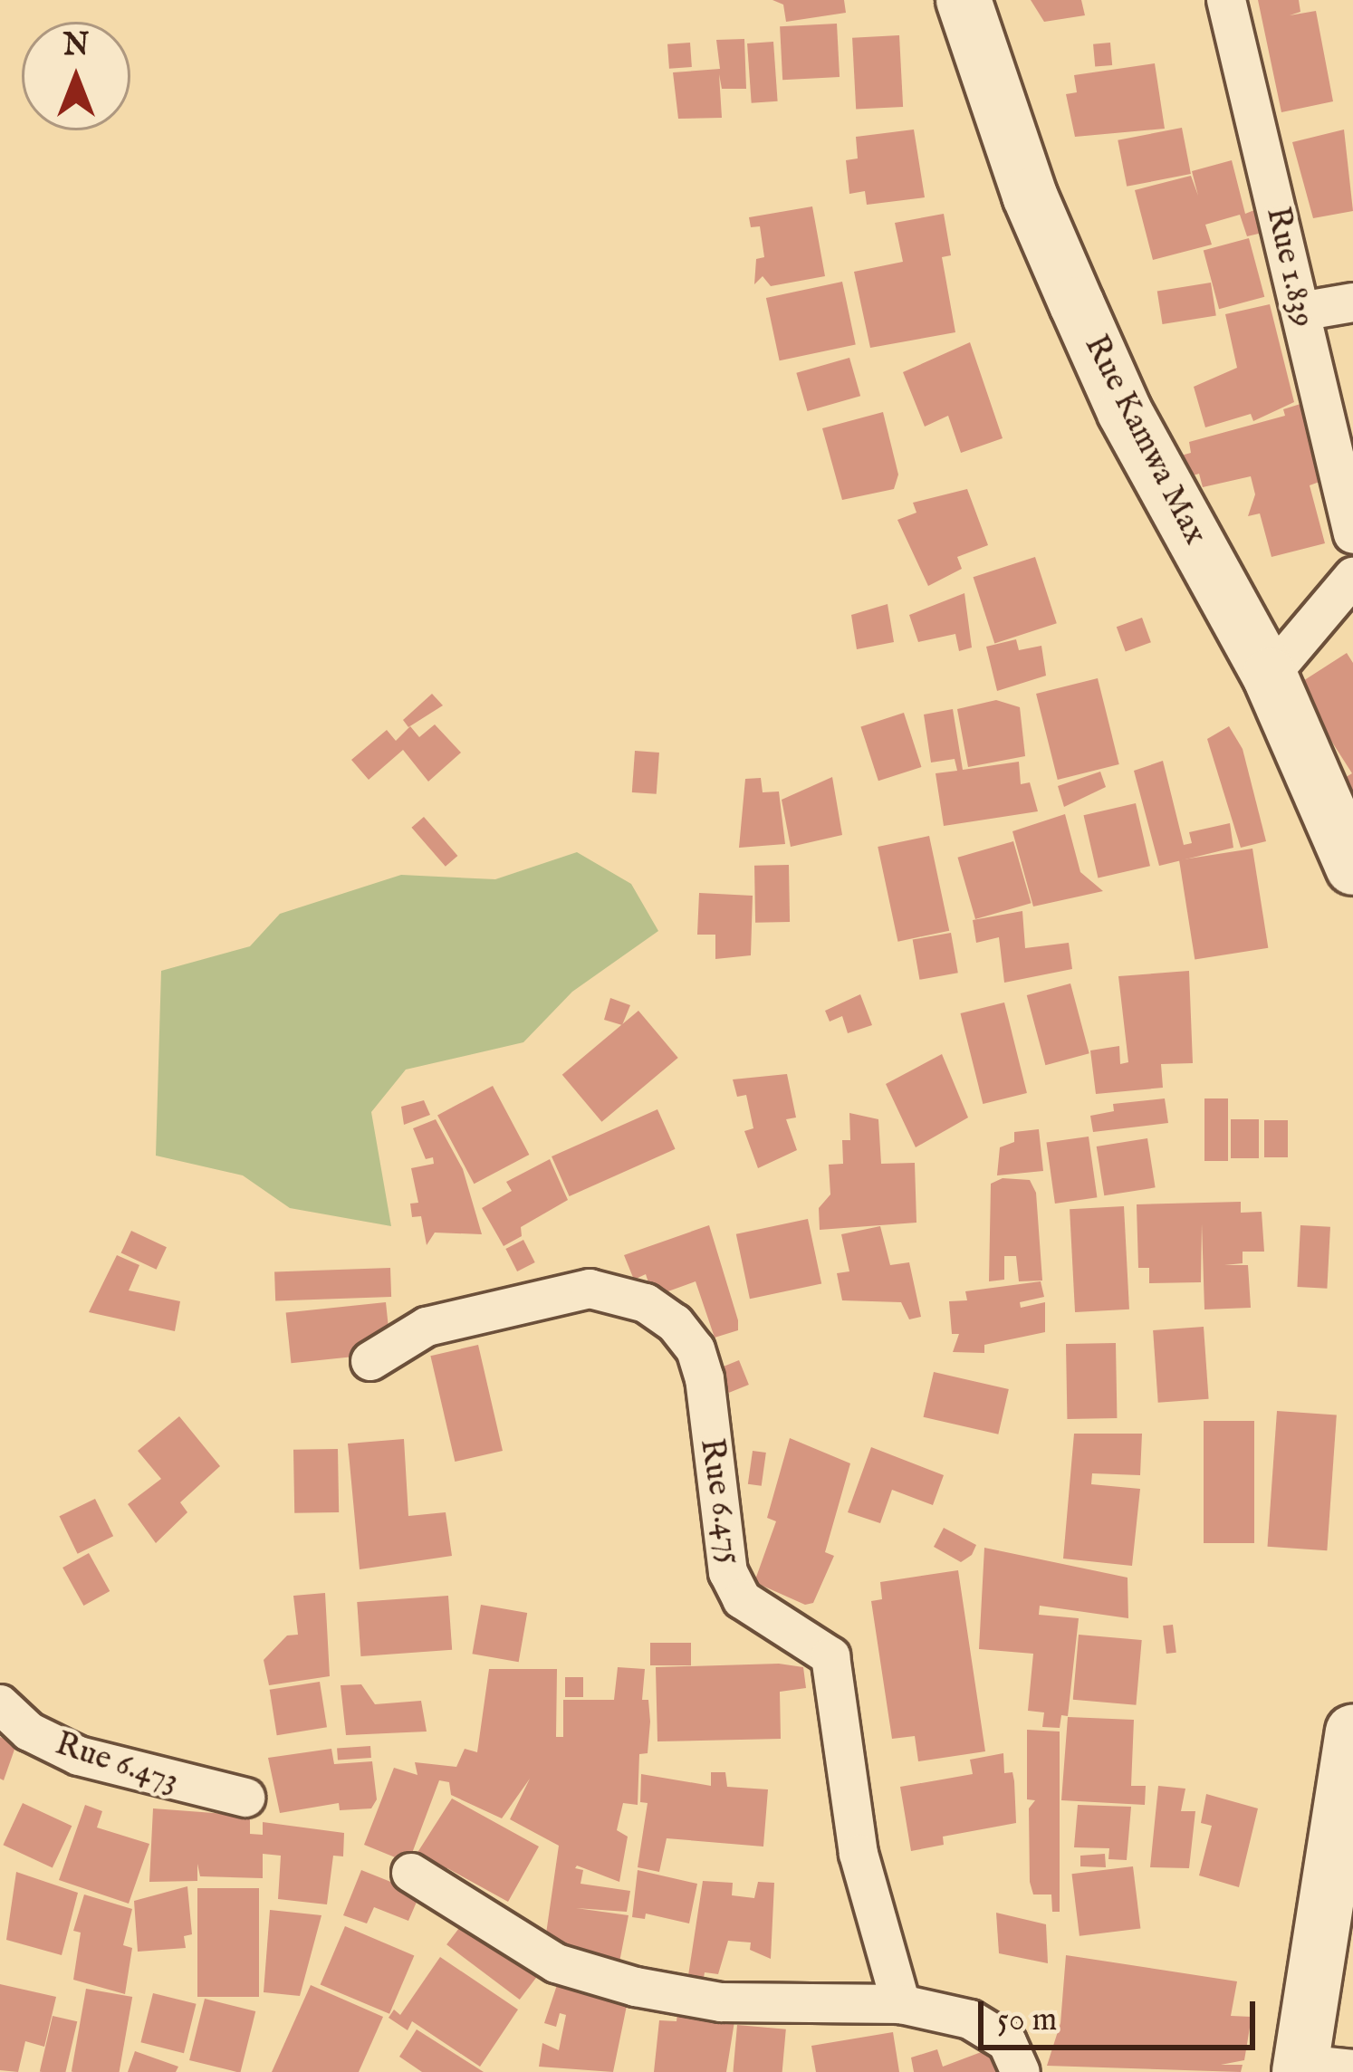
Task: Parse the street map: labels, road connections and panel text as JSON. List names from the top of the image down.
{
  "streets": {
    "main road": ["Rue Kamwa Max"],
    "street": ["Rue 1.839", "Rue 6.475", "Rue 6.473"]
  },
  "scale_bar": "50 m",
  "north": "top"
}
